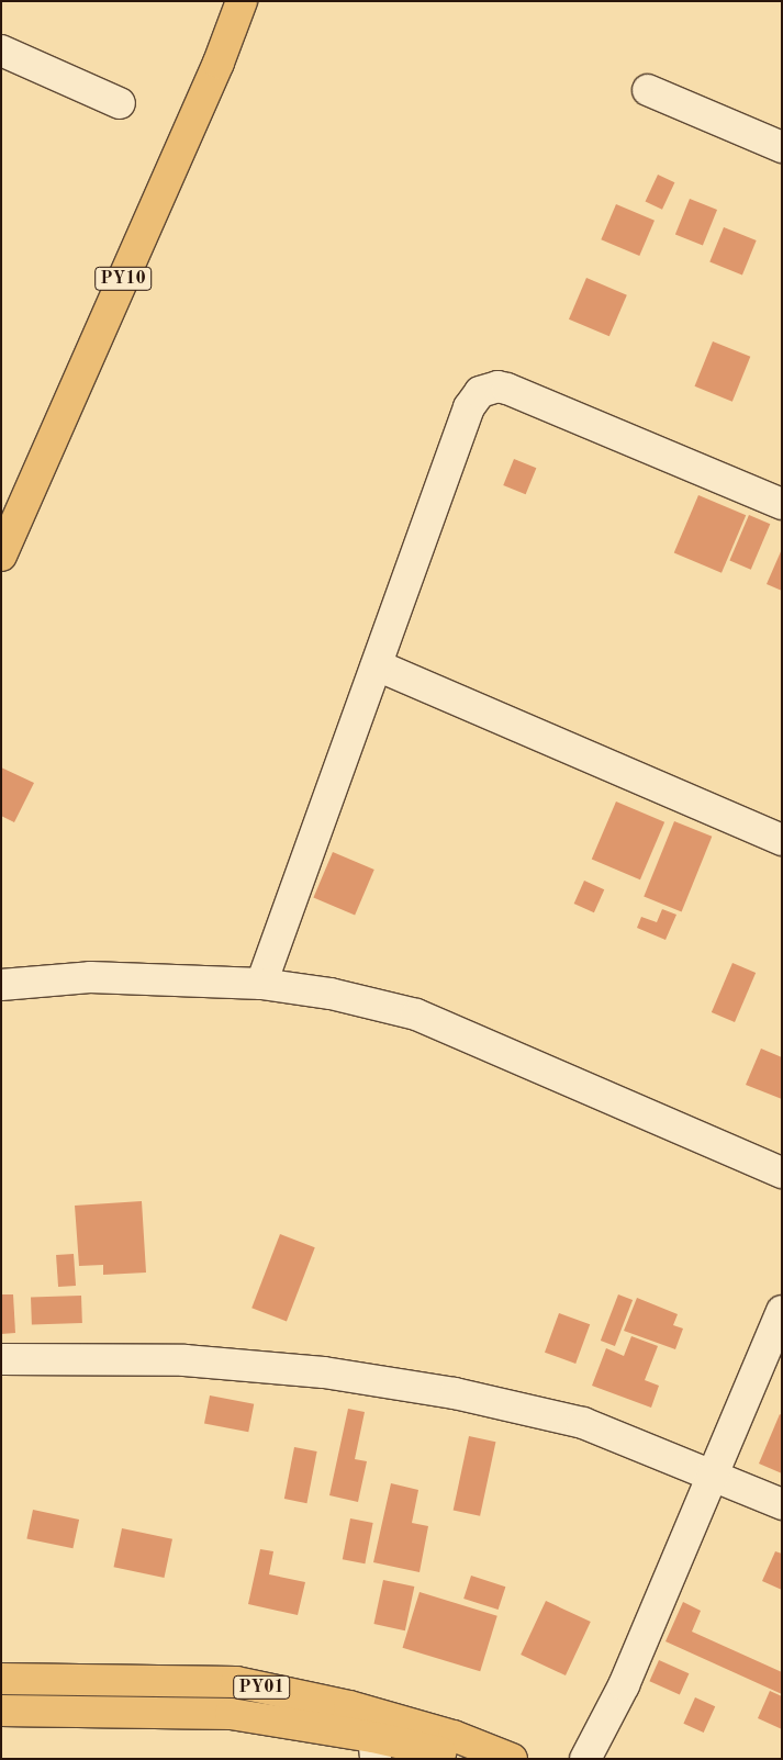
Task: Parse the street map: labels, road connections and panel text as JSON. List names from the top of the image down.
{
  "streets": {
    "highway": ["PY10", "PY01"]
  }
}
